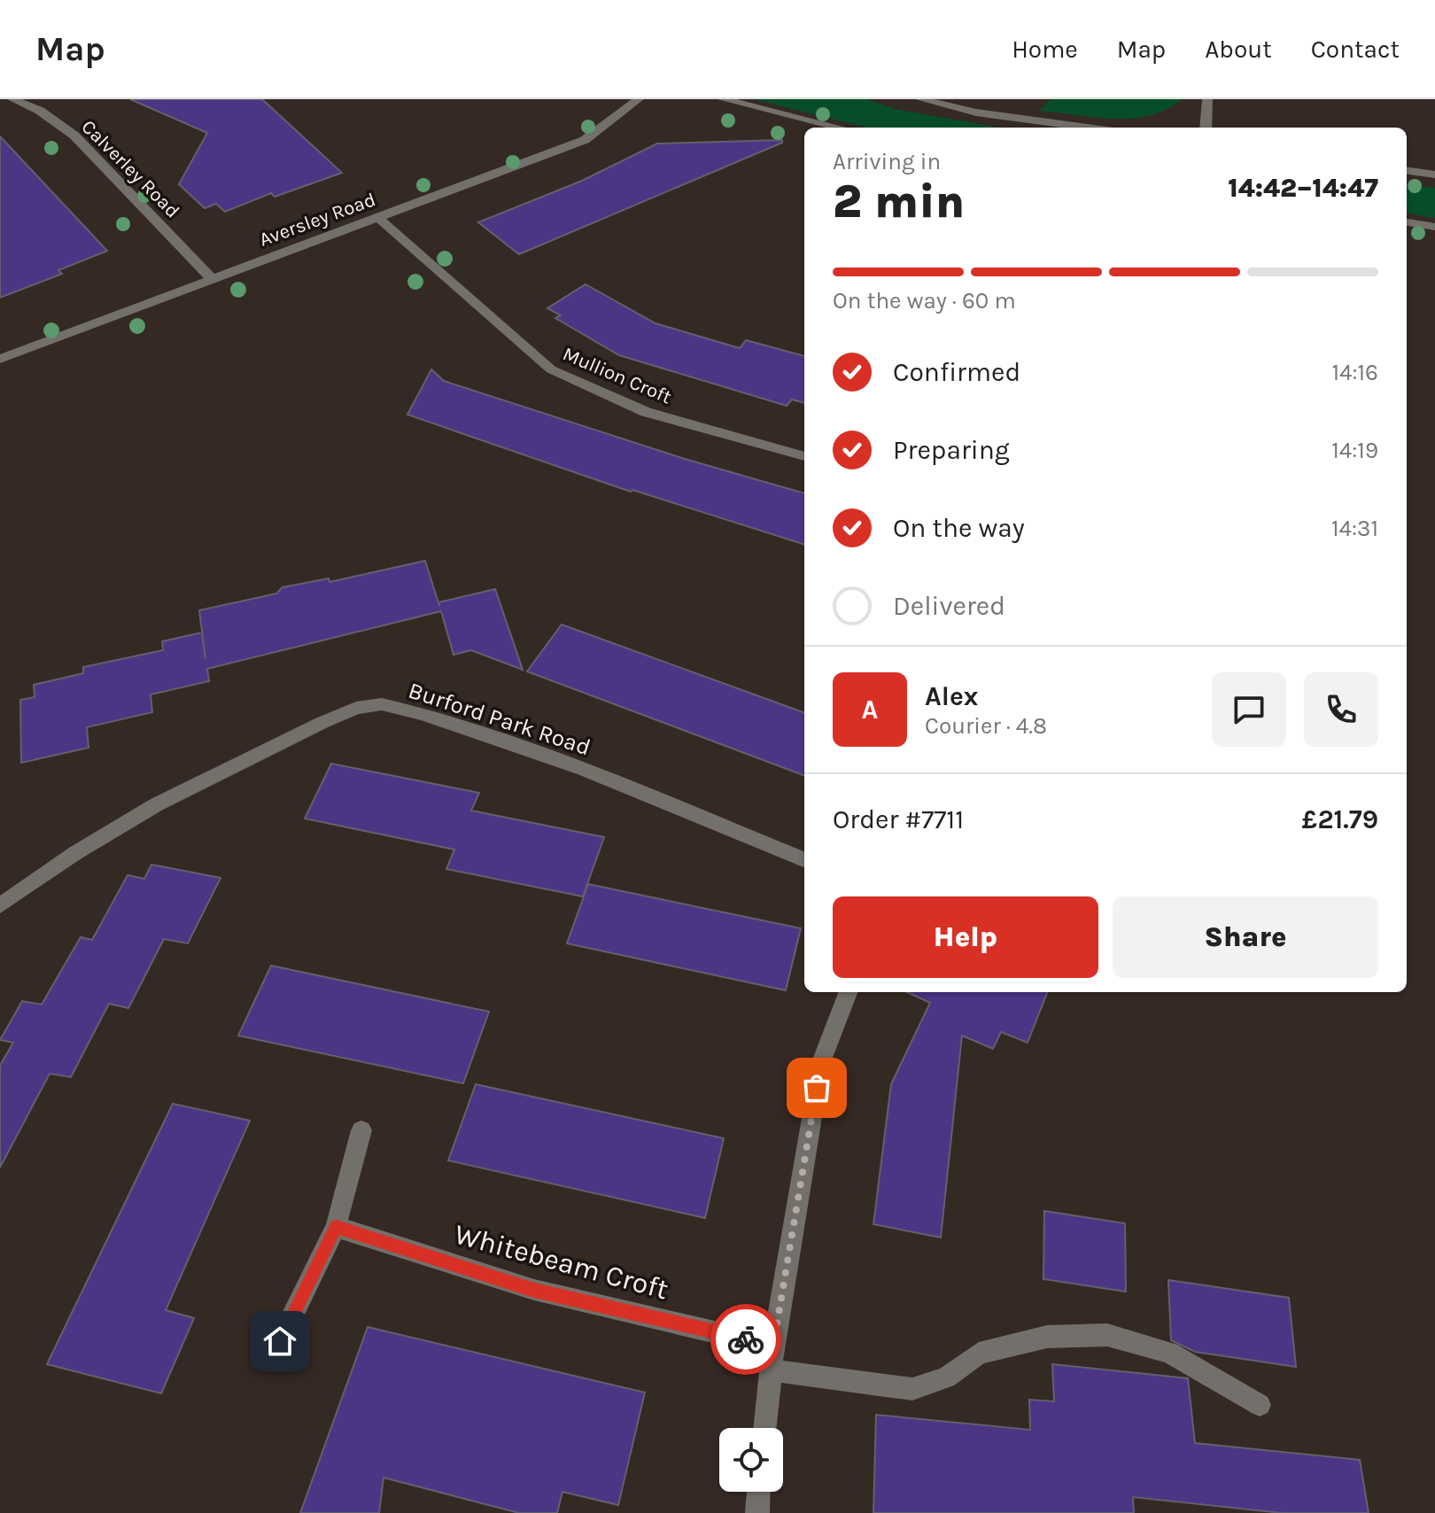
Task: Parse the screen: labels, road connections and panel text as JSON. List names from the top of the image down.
{
  "streets": {
    "street": [
      "Calverley Road",
      "Aversley Road",
      "Mullion Croft",
      "Burford Park Road",
      "Whitebeam Croft"
    ]
  },
  "crossings": [
    ["Calverley Road", "Aversley Road"],
    ["Aversley Road", "Mullion Croft"]
  ],
  "page": {
    "header": "Map",
    "nav": [
      "Home",
      "Map",
      "About",
      "Contact"
    ],
    "heading": ["2 min", "Arriving in", "14:42–14:47"],
    "panel": [
      "Alex",
      "Courier · 4.8",
      "Order #7711",
      "£21.79"
    ],
    "bar": "On the way · 60 m",
    "list": [
      ["Confirmed", "14:16"],
      ["Preparing", "14:19"],
      ["On the way", "14:31"],
      "Delivered"
    ],
    "round": "A",
    "buttons": ["Help", "Share"]
  }
}
